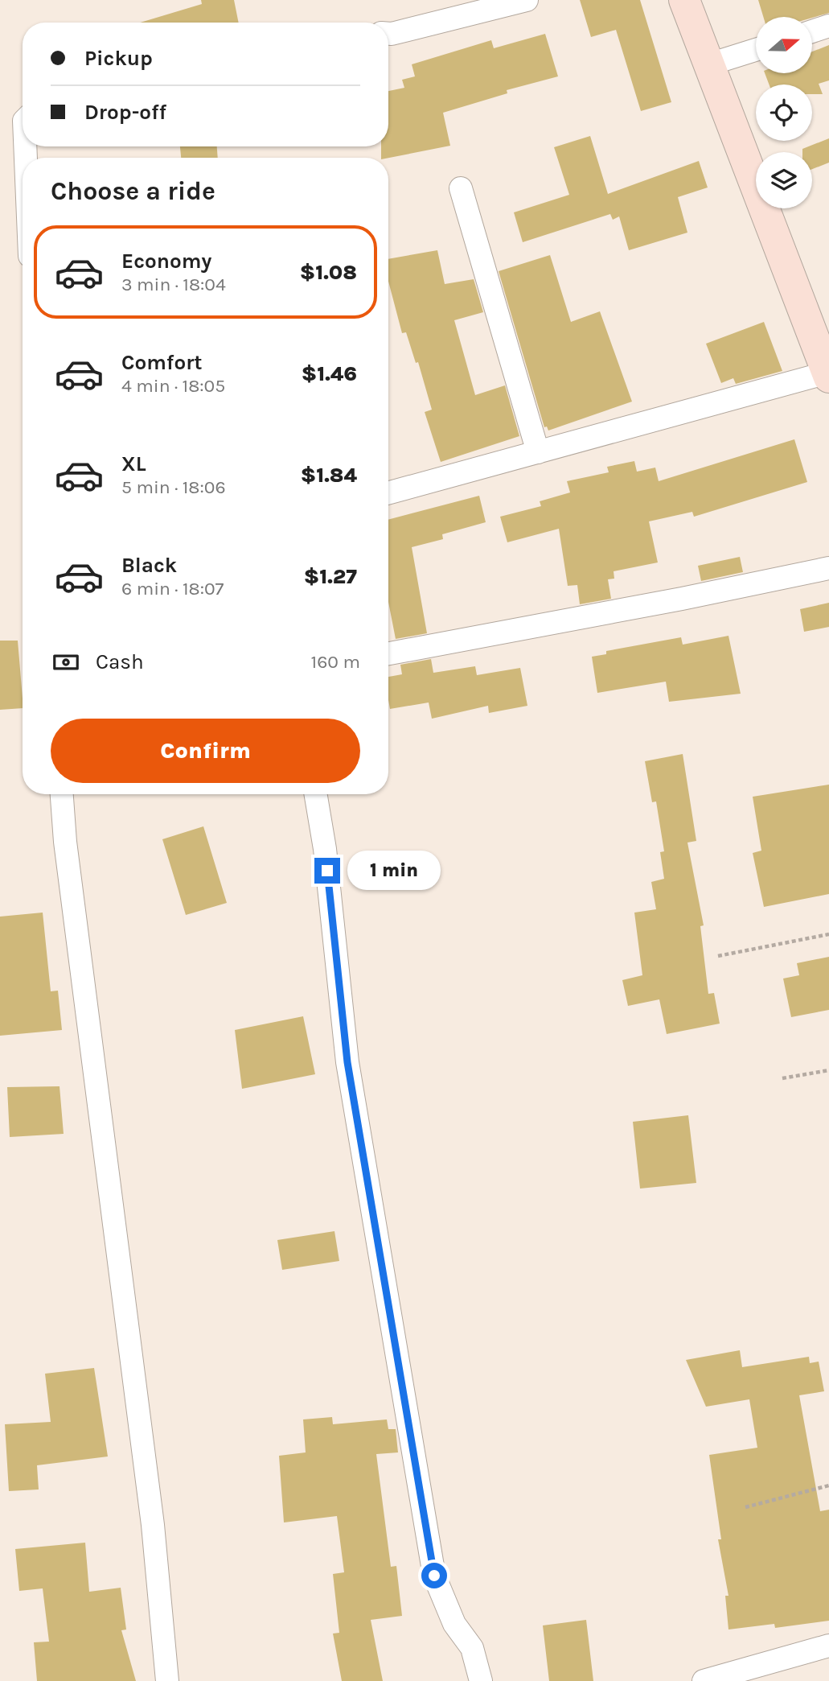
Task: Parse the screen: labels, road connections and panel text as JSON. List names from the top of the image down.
{
  "north": "right",
  "page": {
    "banner": ["Pickup", "Drop-off"],
    "heading": "Choose a ride",
    "list": [
      {
        "name": "Economy",
        "note": "3 min · 18:04",
        "value": "$1.08"
      },
      {
        "name": "Comfort",
        "note": "4 min · 18:05",
        "value": "$1.46"
      },
      {
        "name": "XL",
        "note": "5 min · 18:06",
        "value": "$1.84"
      },
      {
        "name": "Black",
        "note": "6 min · 18:07",
        "value": "$1.27"
      }
    ],
    "pay": ["Cash", "160 m"],
    "buttons": "Confirm",
    "bubble": "1 min"
  }
}
